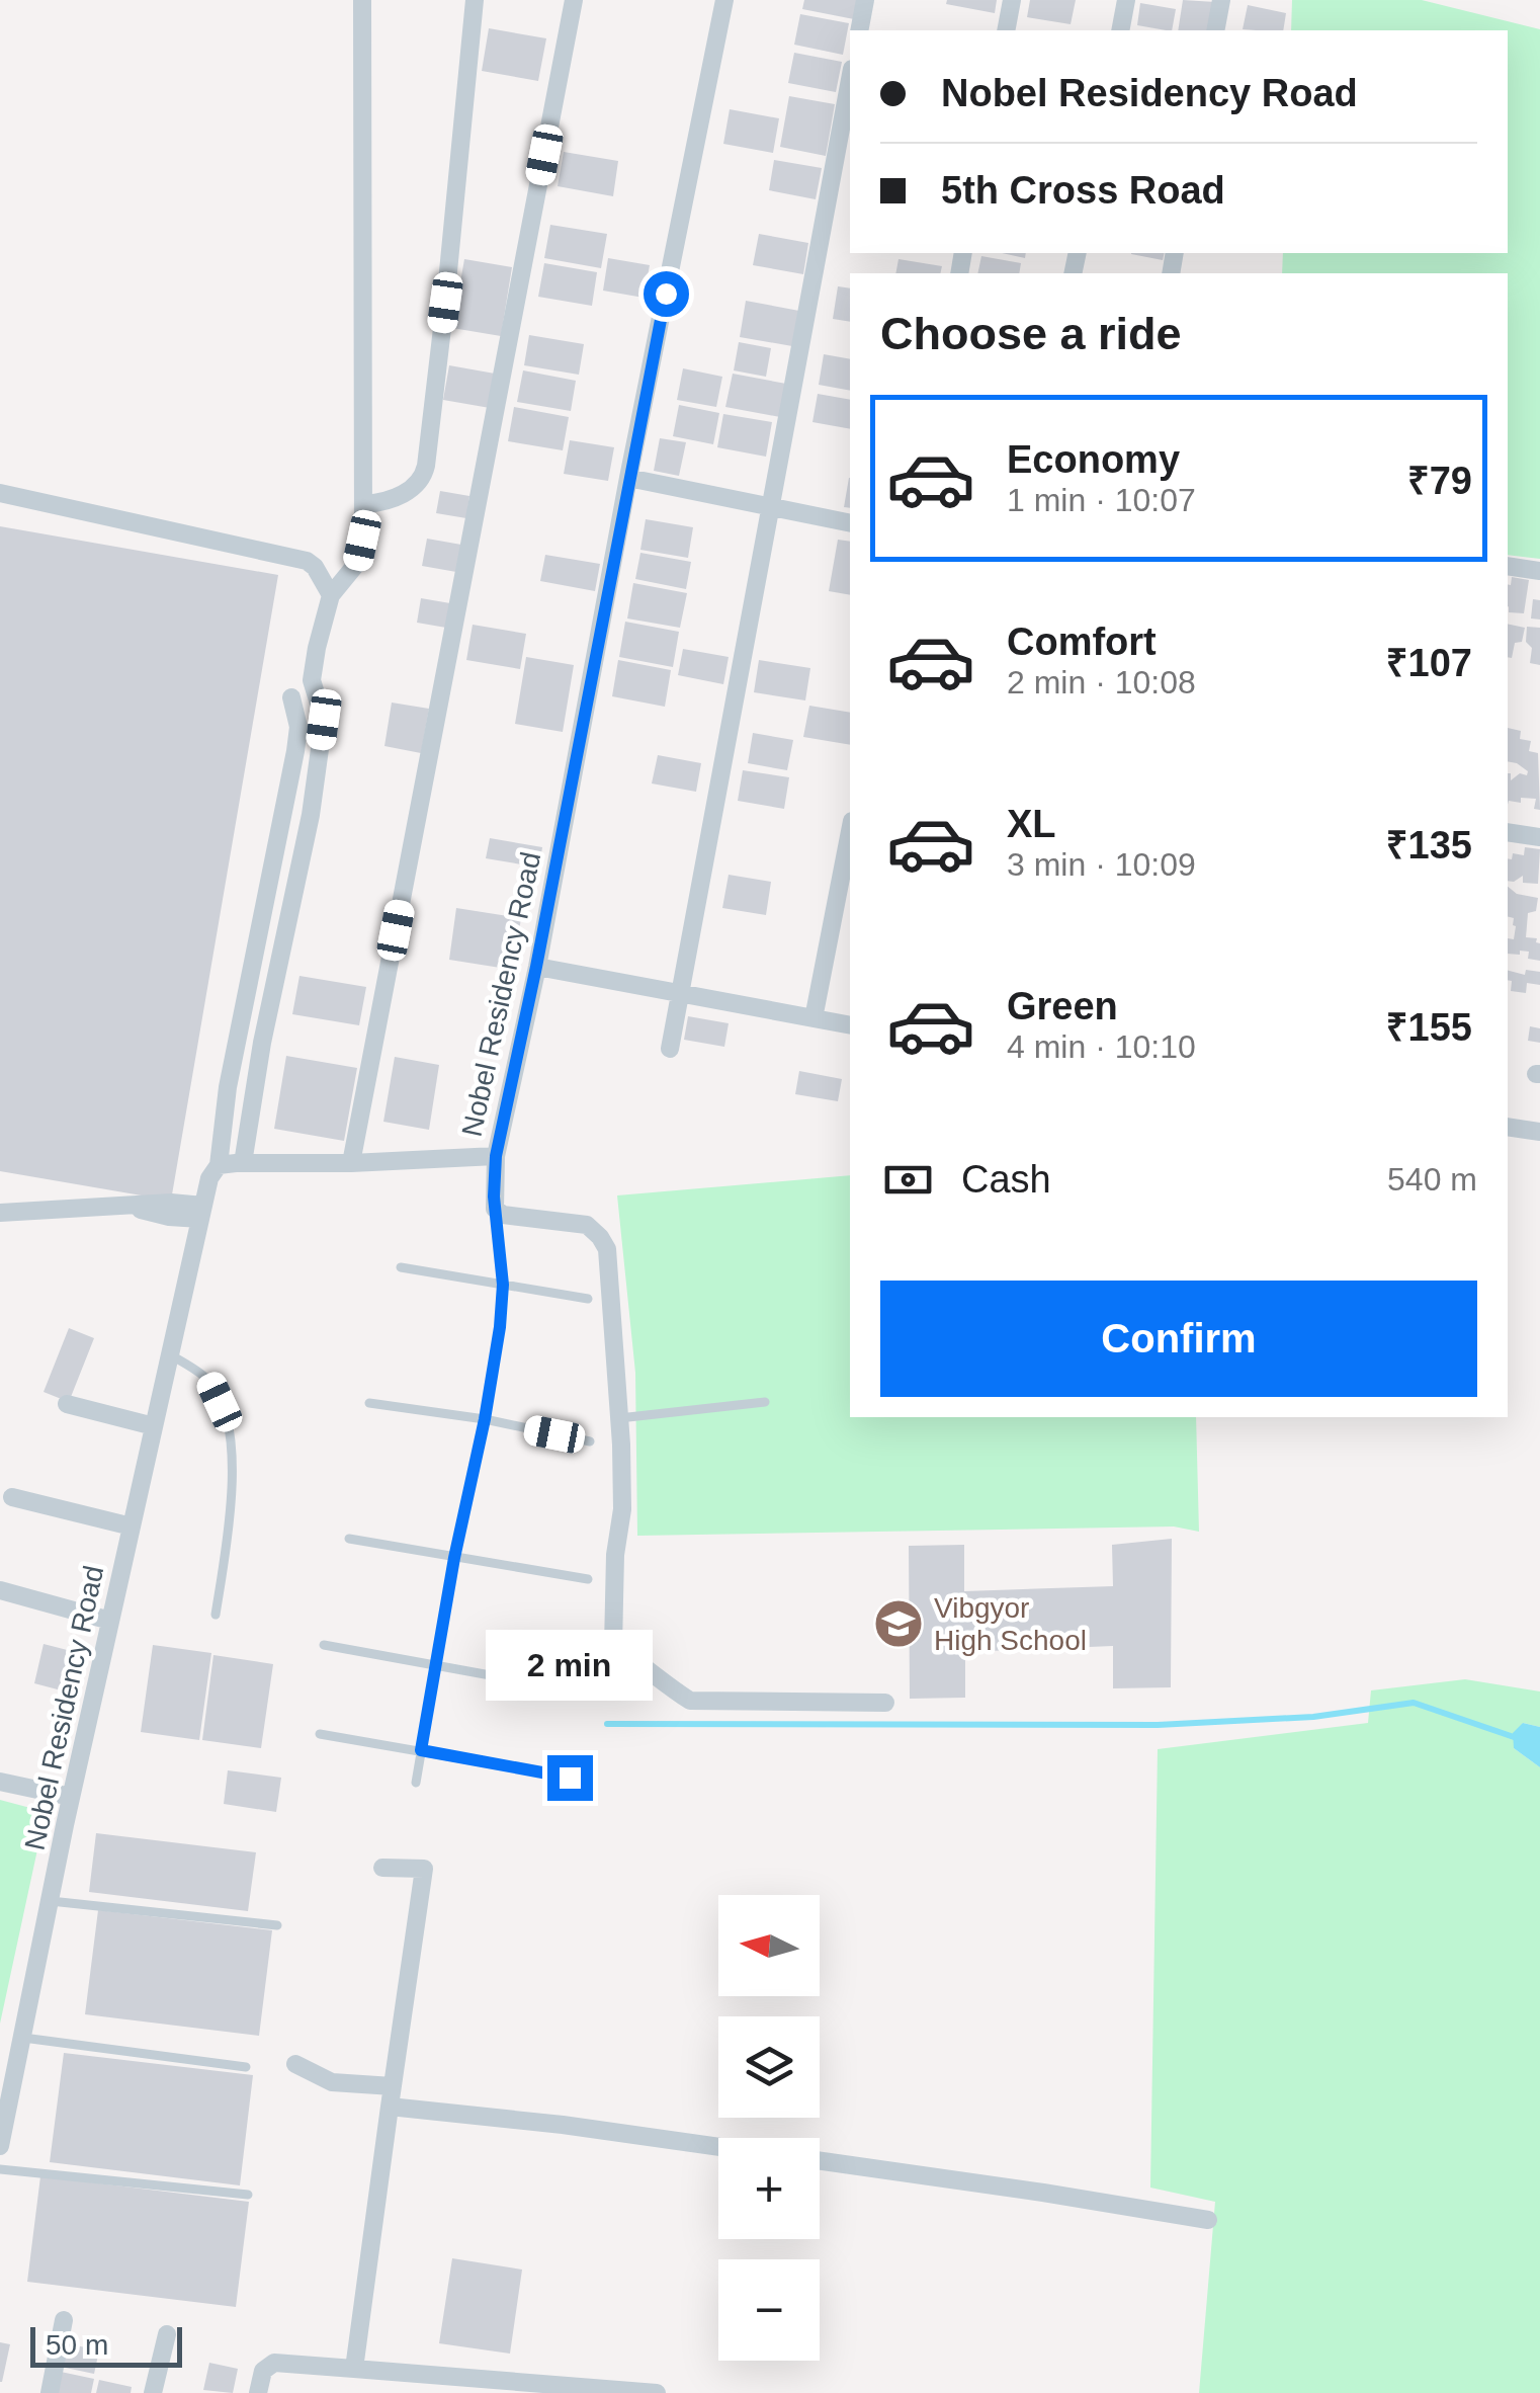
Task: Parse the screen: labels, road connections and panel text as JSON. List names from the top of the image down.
{
  "streets": {
    "street": ["Nobel Residency Road"]
  },
  "places": {
    "school or university": ["Vibgyor High School"]
  },
  "scale_bar": "50 m",
  "north": "left",
  "page": {
    "banner": ["Nobel Residency Road", "5th Cross Road"],
    "heading": "Choose a ride",
    "list": [
      {
        "name": "Economy",
        "note": "1 min · 10:07",
        "value": "₹79"
      },
      {
        "name": "Comfort",
        "note": "2 min · 10:08",
        "value": "₹107"
      },
      {
        "name": "XL",
        "note": "3 min · 10:09",
        "value": "₹135"
      },
      {
        "name": "Green",
        "note": "4 min · 10:10",
        "value": "₹155"
      }
    ],
    "pay": ["Cash", "540 m"],
    "buttons": "Confirm",
    "bubble": "2 min",
    "map_buttons": ["+", "−"],
    "scale": "50 m"
  }
}
